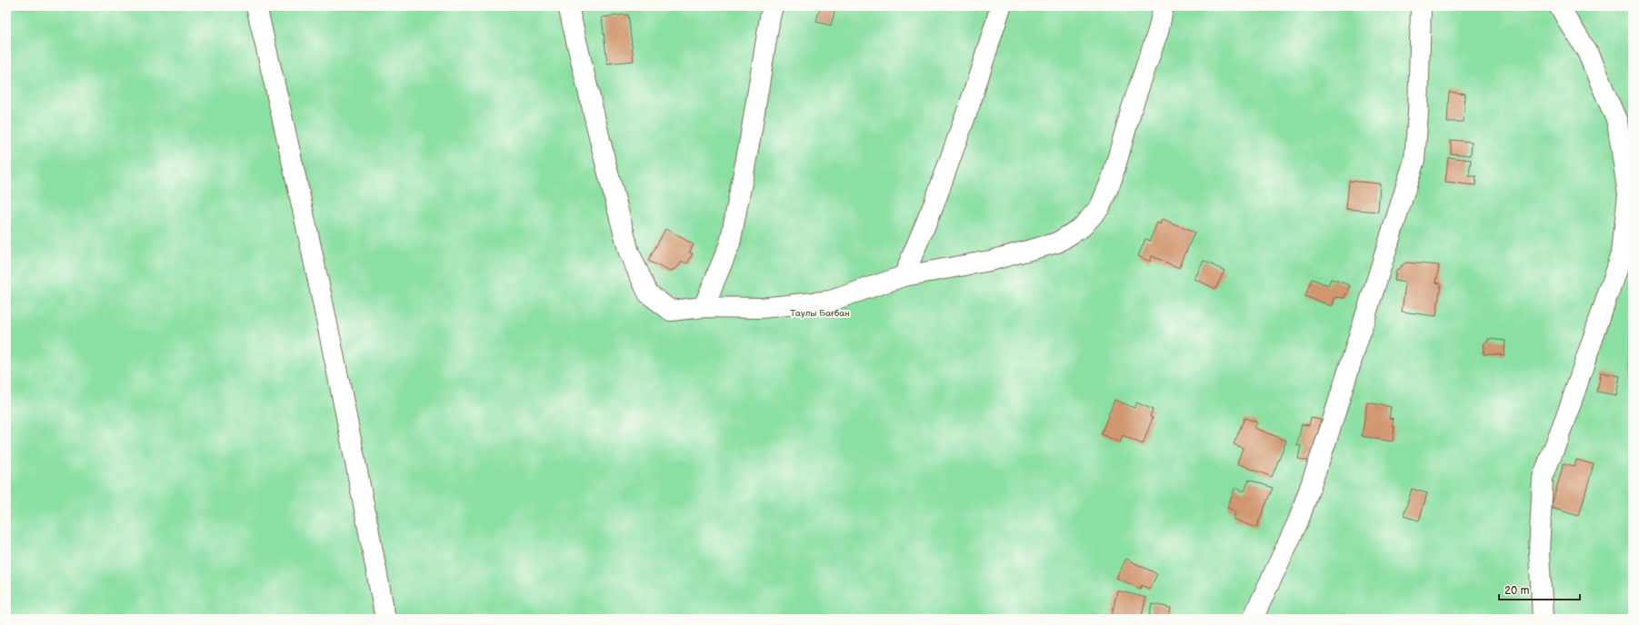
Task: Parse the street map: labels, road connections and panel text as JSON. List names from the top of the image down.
{
  "parks": ["Таулы Бағбан"],
  "scale_bar": "20 m"
}
